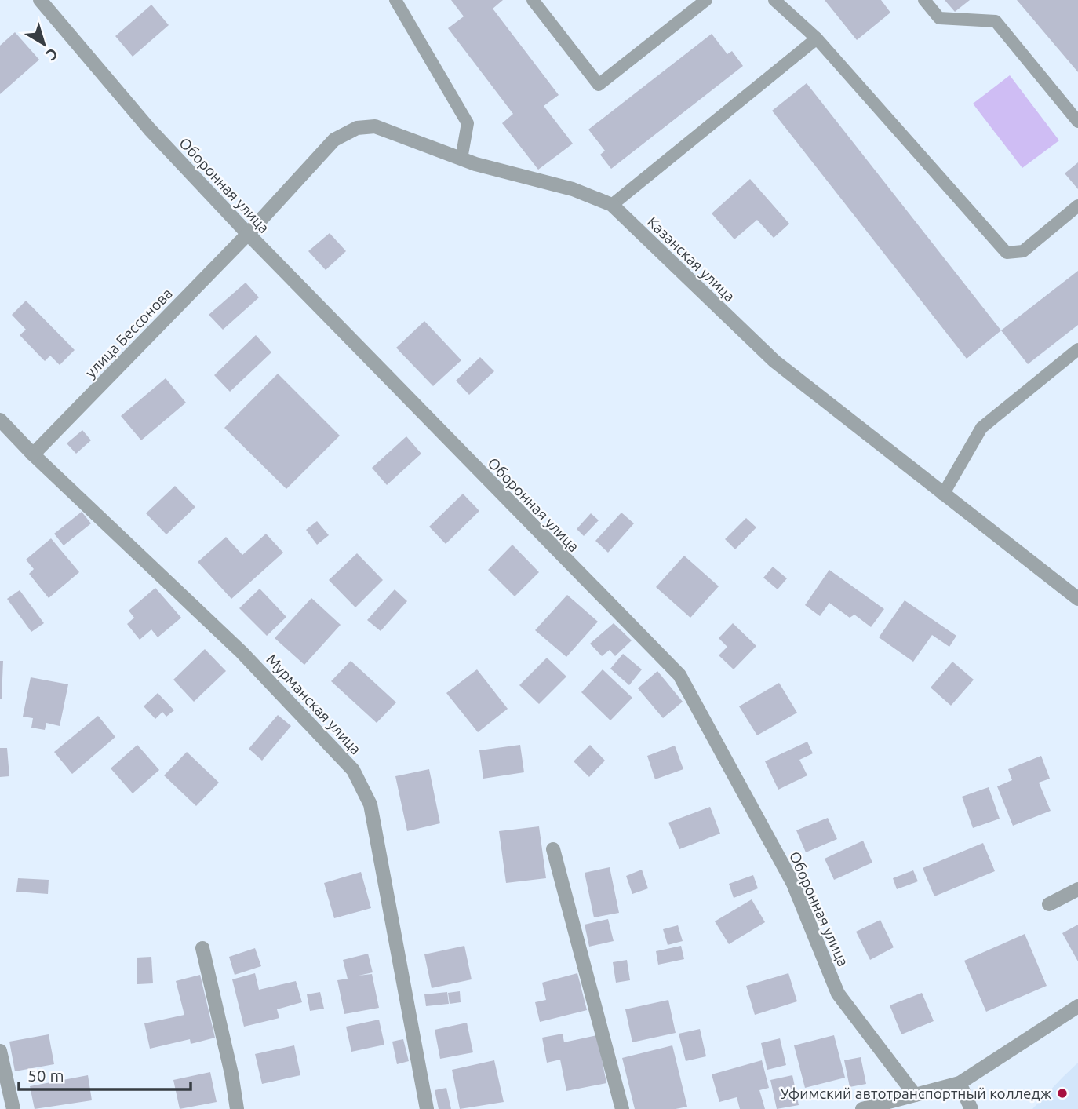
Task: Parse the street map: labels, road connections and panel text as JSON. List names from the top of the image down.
{
  "streets": {
    "street": [
      "Оборонная улица",
      "Казанская улица",
      "улица Бессонова",
      "Мурманская улица"
    ]
  },
  "crossings": [
    ["Оборонная улица", "Казанская улица"],
    ["Оборонная улица", "улица Бессонова"],
    ["Казанская улица", "улица Бессонова"],
    ["улица Бессонова", "Мурманская улица"]
  ],
  "places": ["Уфимский автотранспортный колледж"],
  "scale_bar": "50 m",
  "north": "bottom right"
}
